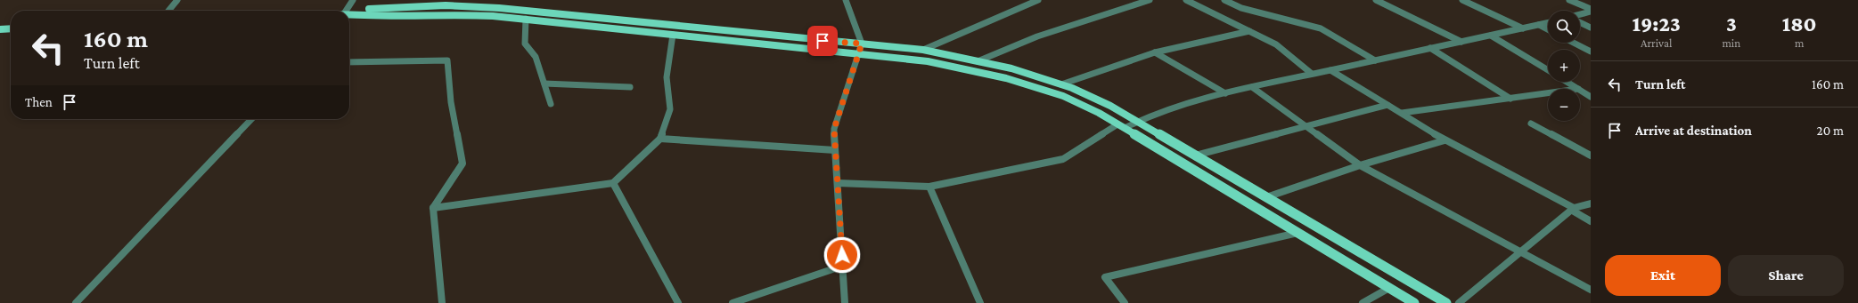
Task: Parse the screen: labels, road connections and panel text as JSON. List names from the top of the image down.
{
  "page": {
    "eta": [
      "19:23",
      "Arrival",
      "3",
      "min",
      "180",
      "m"
    ],
    "map_buttons": ["+", "−"],
    "turn": ["160 m", "Turn left"],
    "list": [
      {
        "name": "Turn left",
        "value": "160 m"
      },
      {
        "name": "Arrive at destination",
        "value": "20 m"
      }
    ],
    "then": "Then",
    "buttons": ["Exit", "Share"]
  }
}
